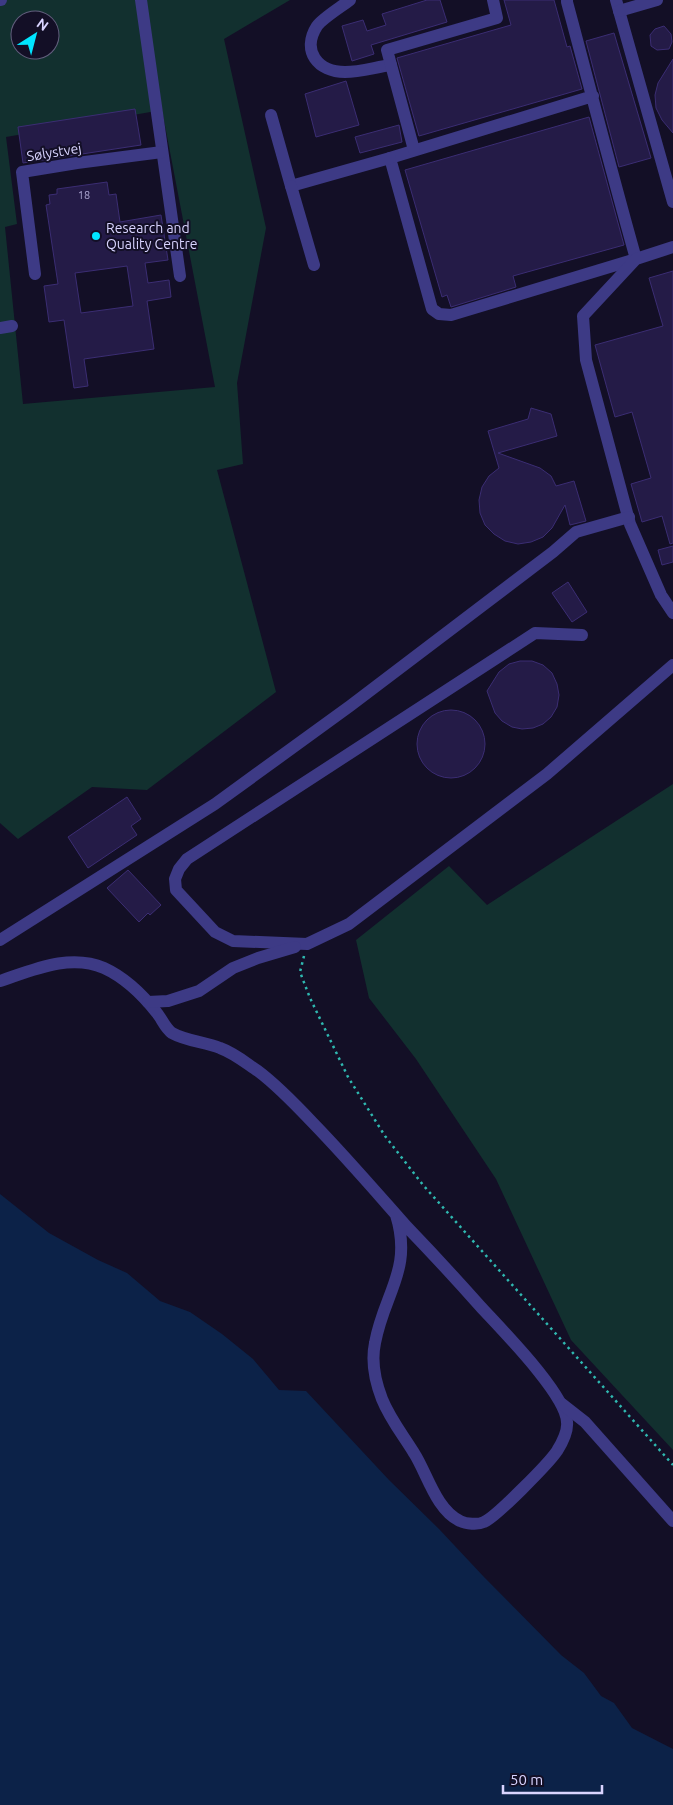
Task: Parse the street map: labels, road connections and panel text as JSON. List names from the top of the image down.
{
  "streets": {
    "street": ["Sølystvej"]
  },
  "places": ["Research and Quality Centre"],
  "house_numbers": ["18"],
  "scale_bar": "50 m",
  "north": "top right"
}
